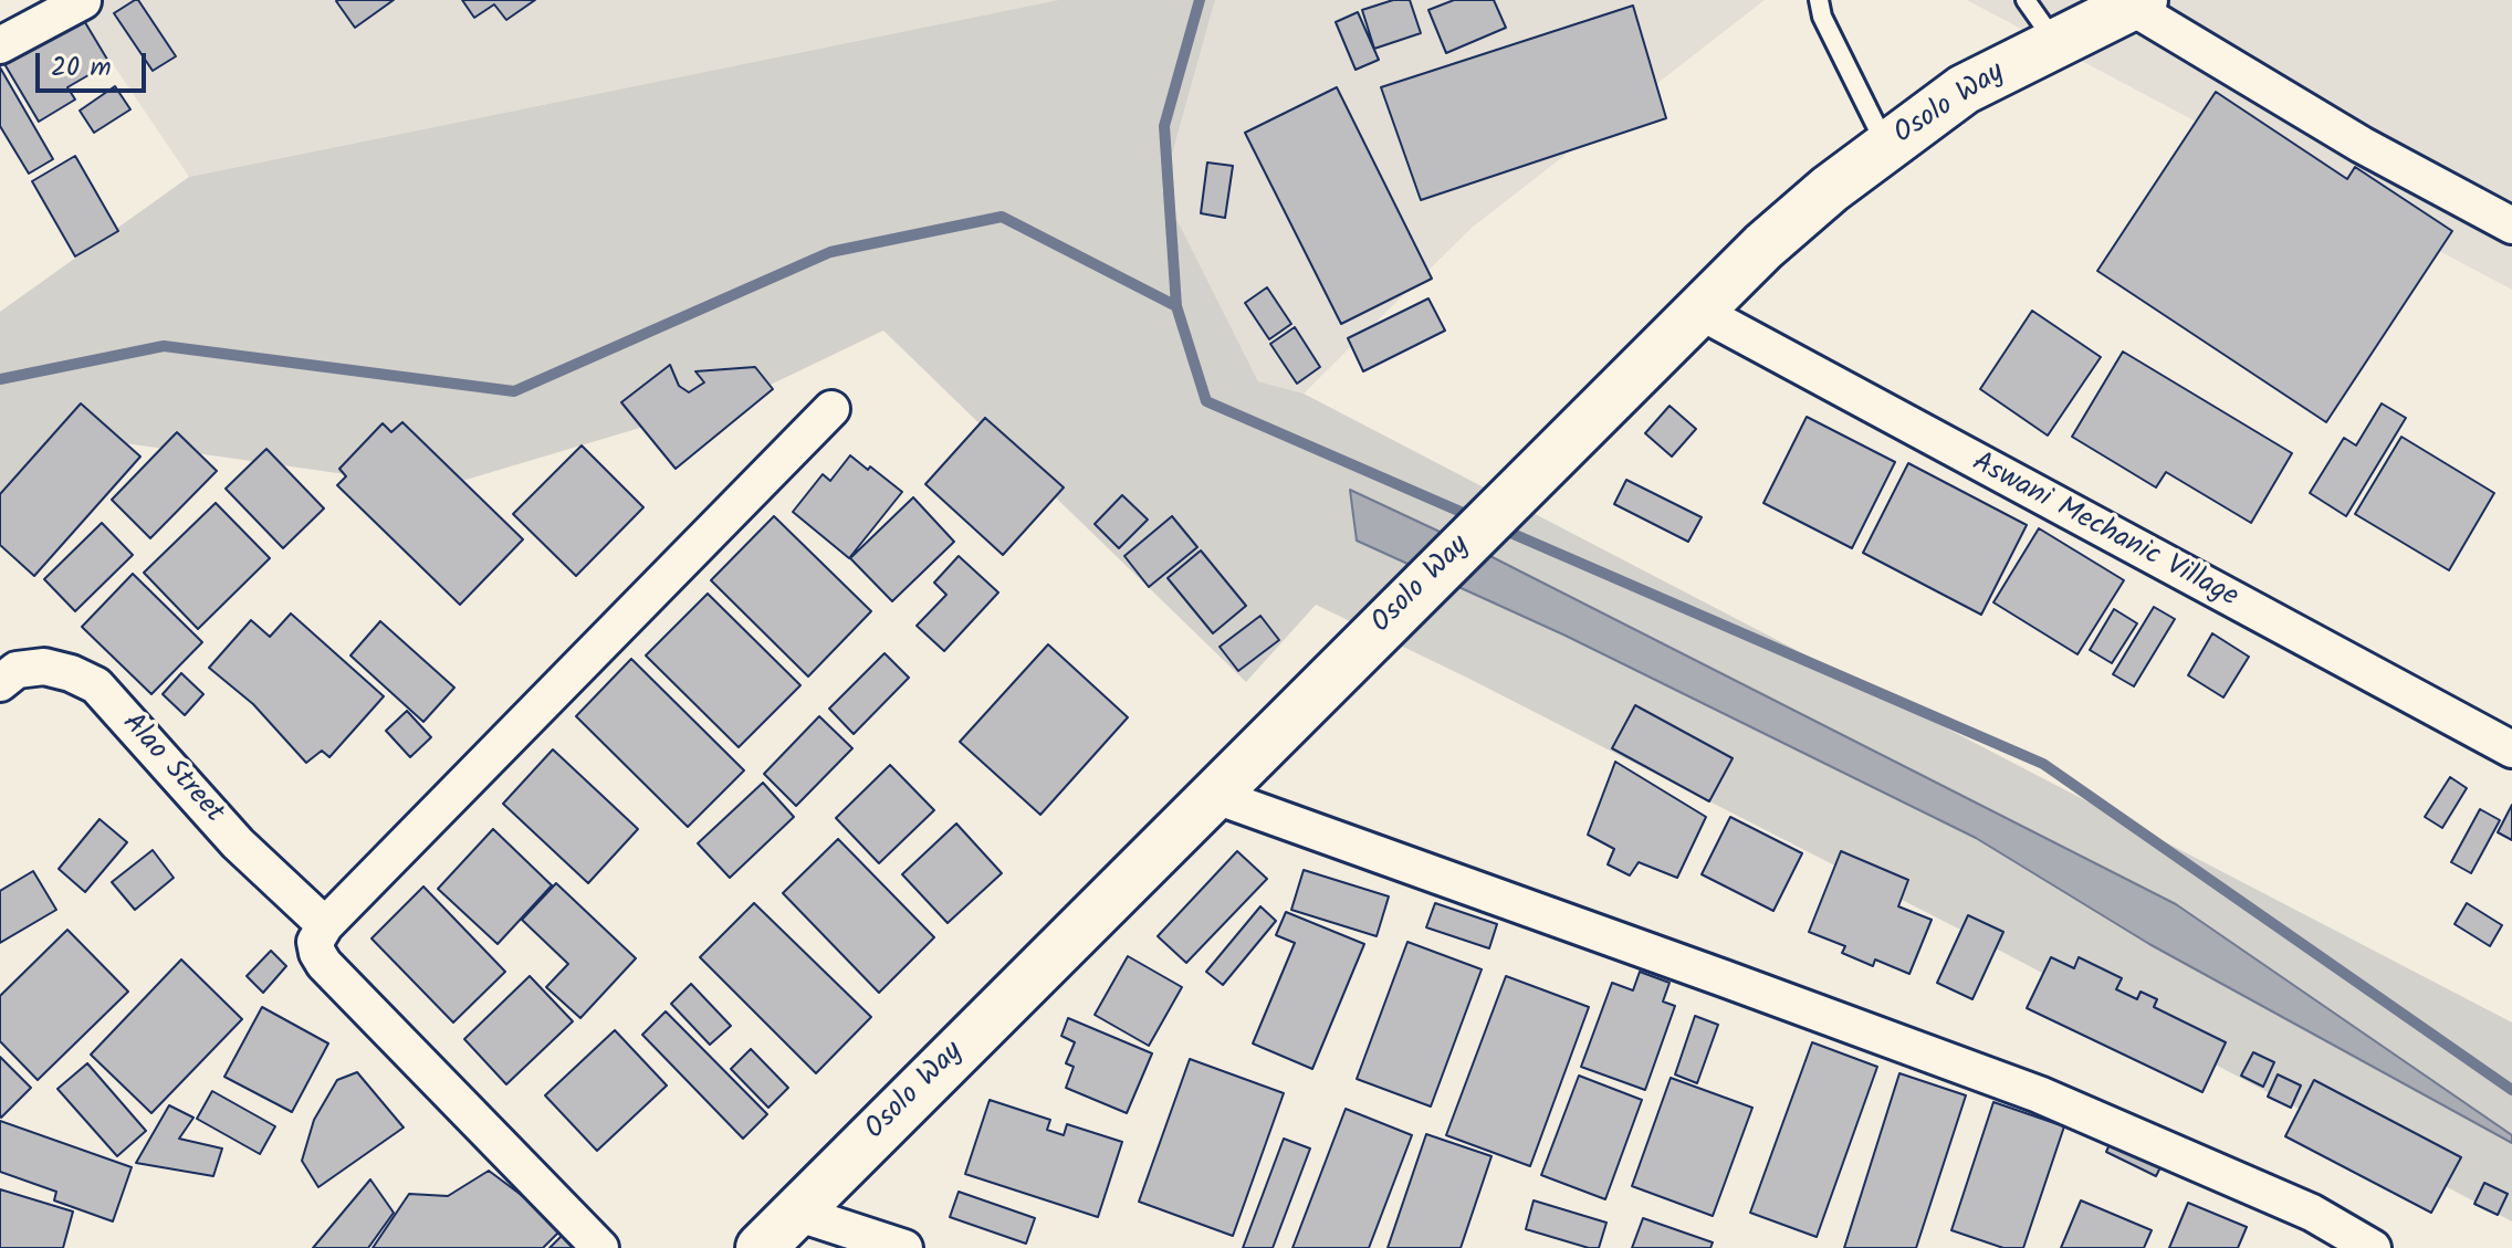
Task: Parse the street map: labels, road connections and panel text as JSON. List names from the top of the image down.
{
  "streets": {
    "main road": ["Osolo Way"],
    "street": ["Aswani Mechanic Village", "Alao Street"]
  },
  "crossings": [
    ["Osolo Way", "Aswani Mechanic Village"]
  ],
  "scale_bar": "20 m"
}
